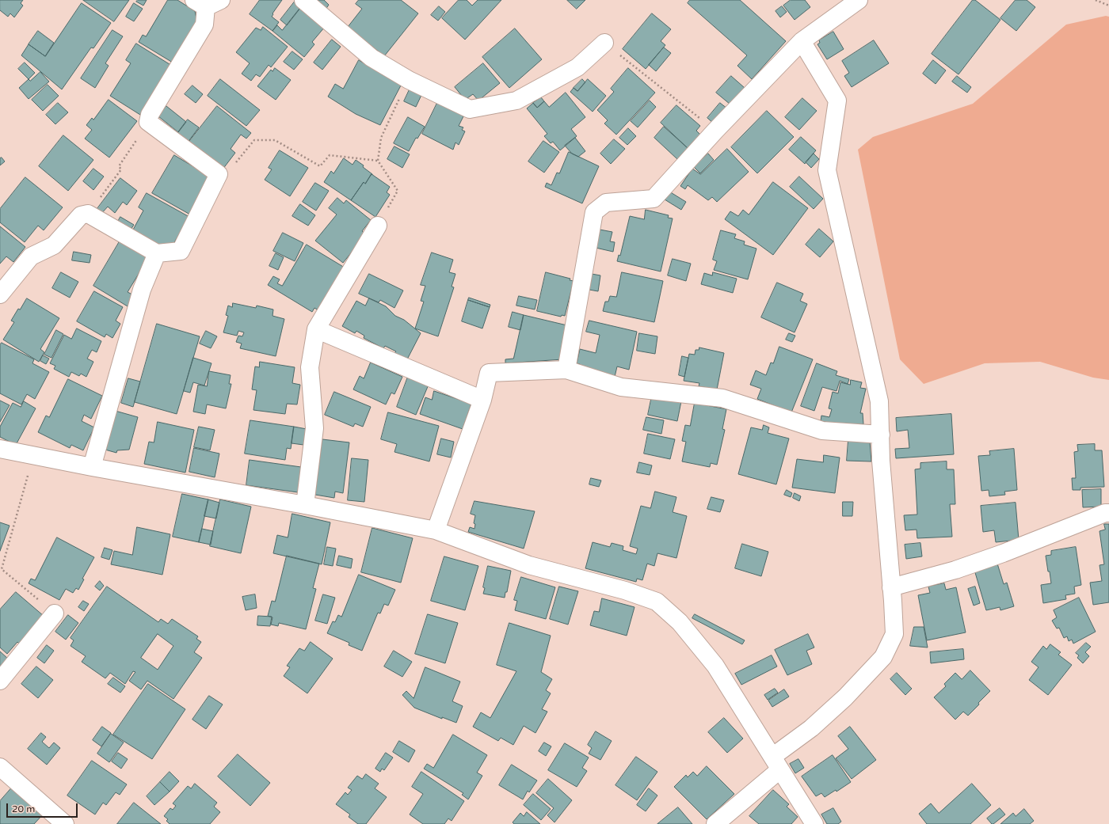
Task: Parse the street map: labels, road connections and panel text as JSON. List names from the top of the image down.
{
  "scale_bar": "20 m"
}
